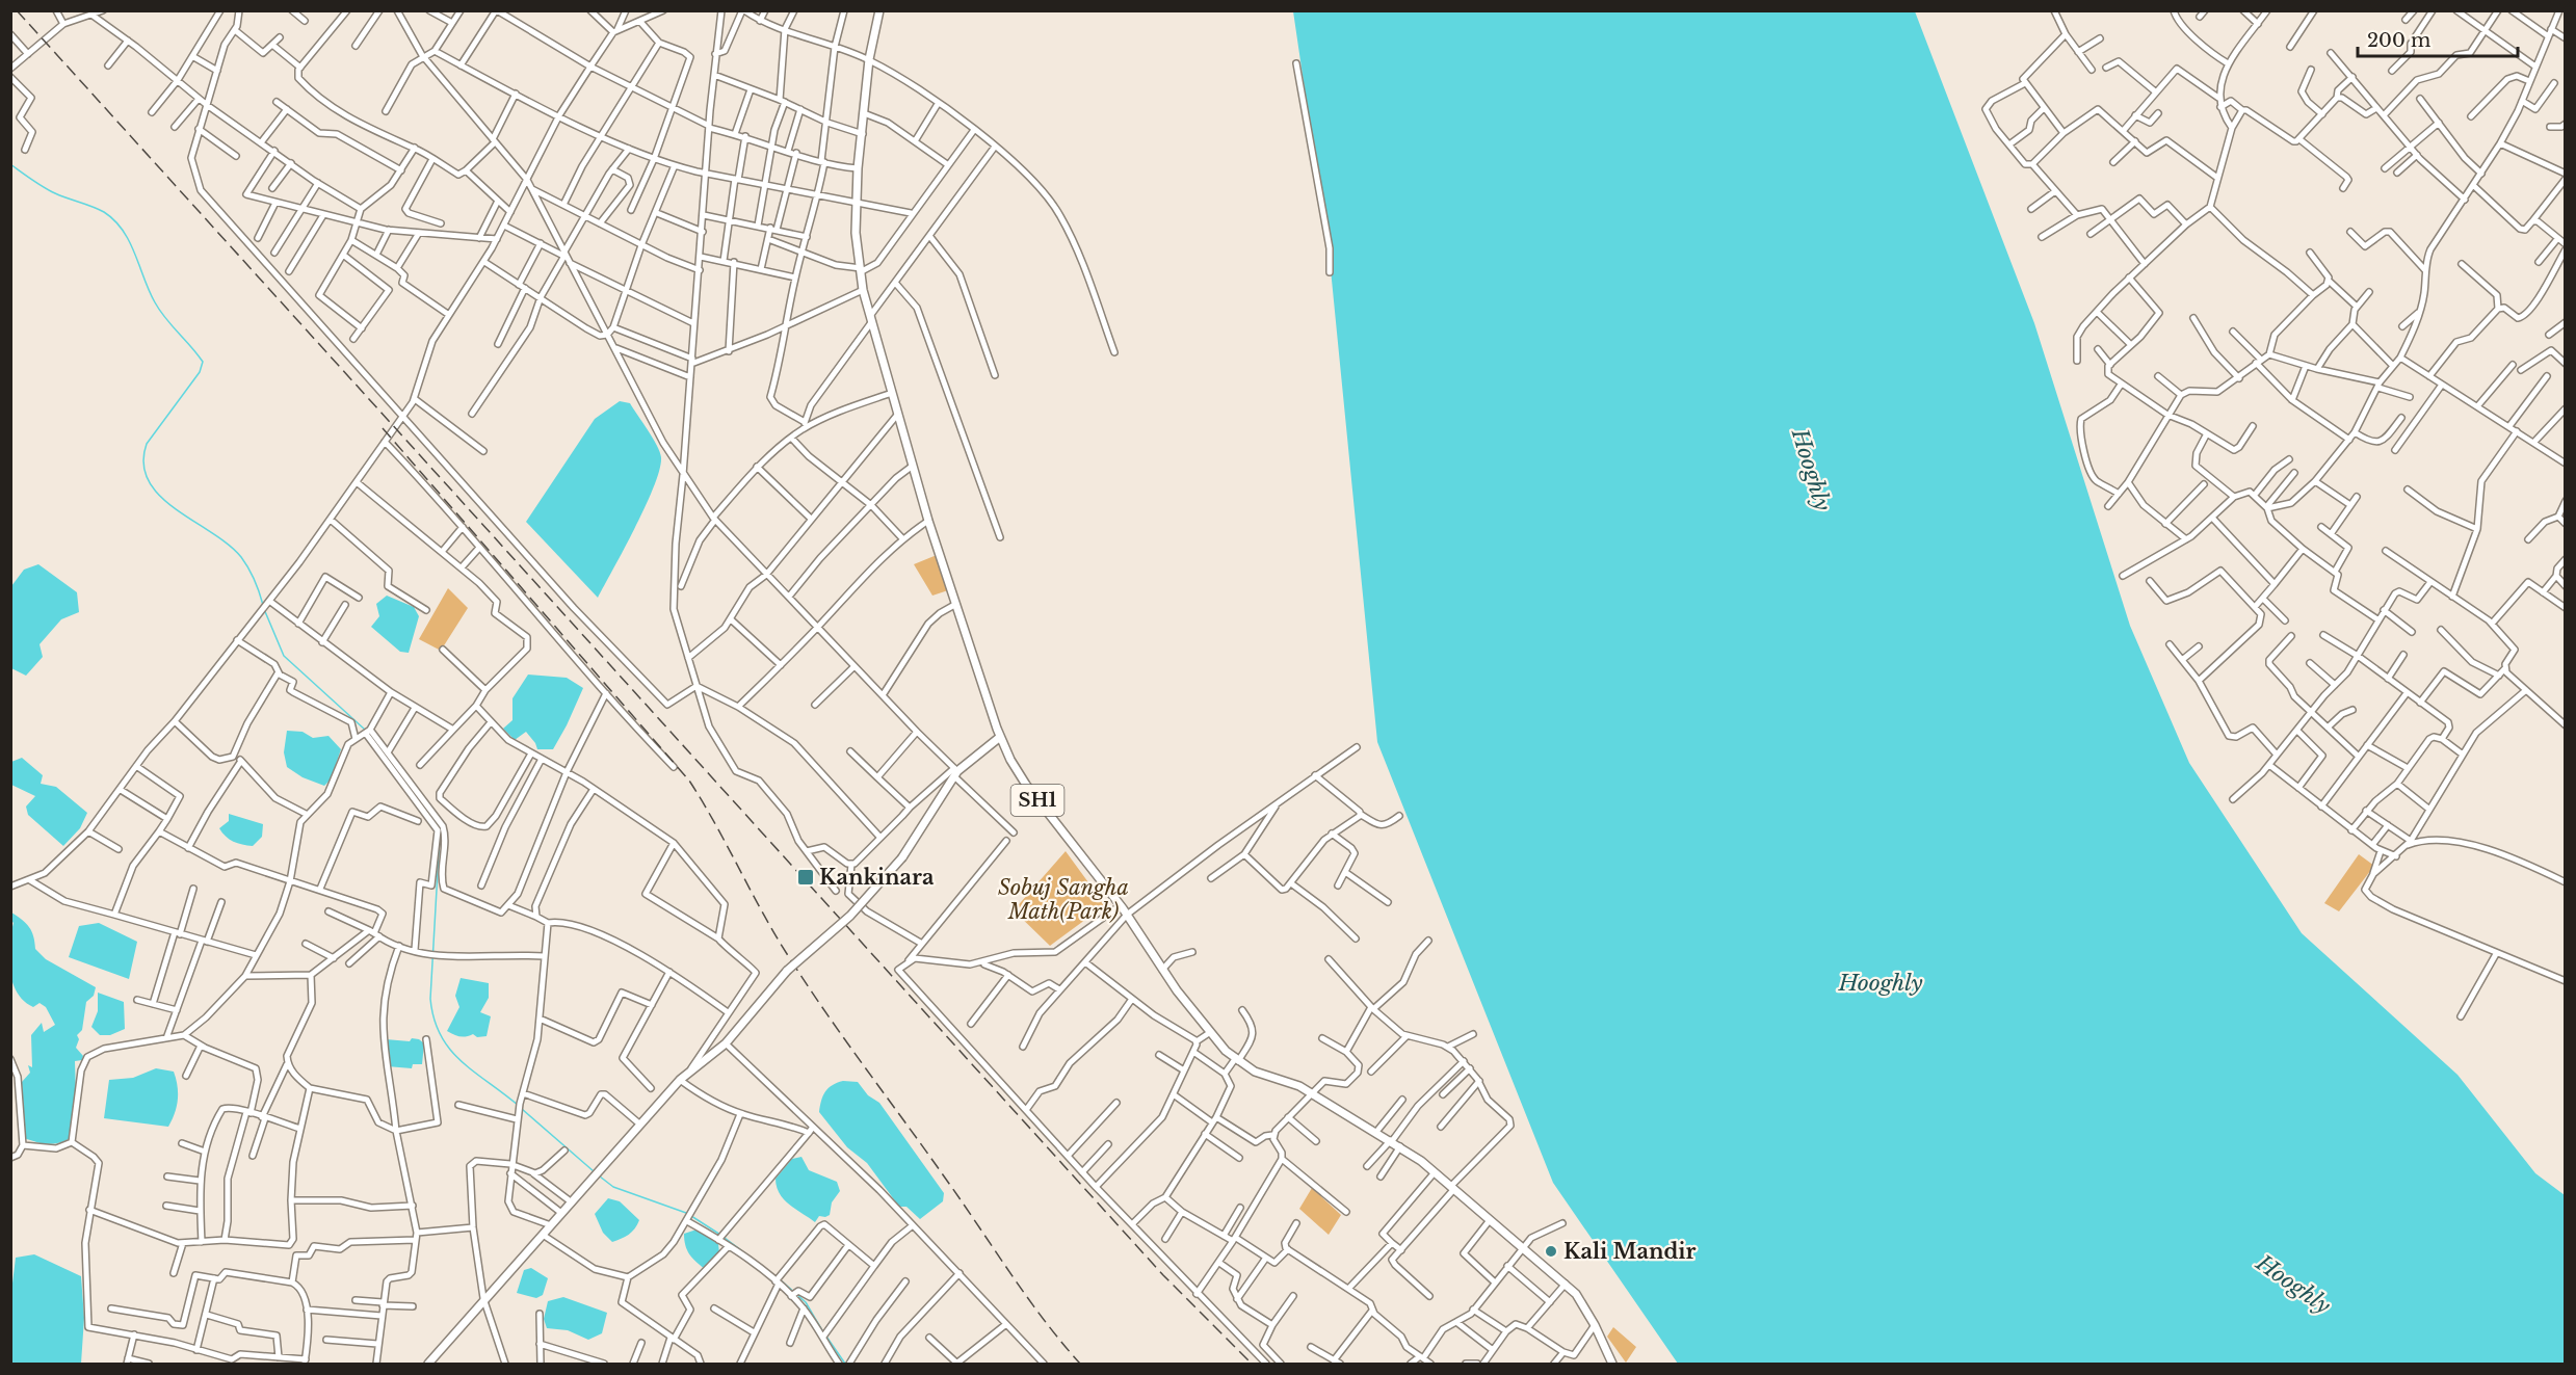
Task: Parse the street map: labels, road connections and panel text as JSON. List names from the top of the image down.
{
  "streets": {
    "main road": ["SH1"]
  },
  "water": ["Hooghly"],
  "parks": ["Sobuj Sangha Math(Park)"],
  "places": {
    "transit": ["Kankinara"],
    "other": ["Kali Mandir"]
  },
  "scale_bar": "200 m"
}
